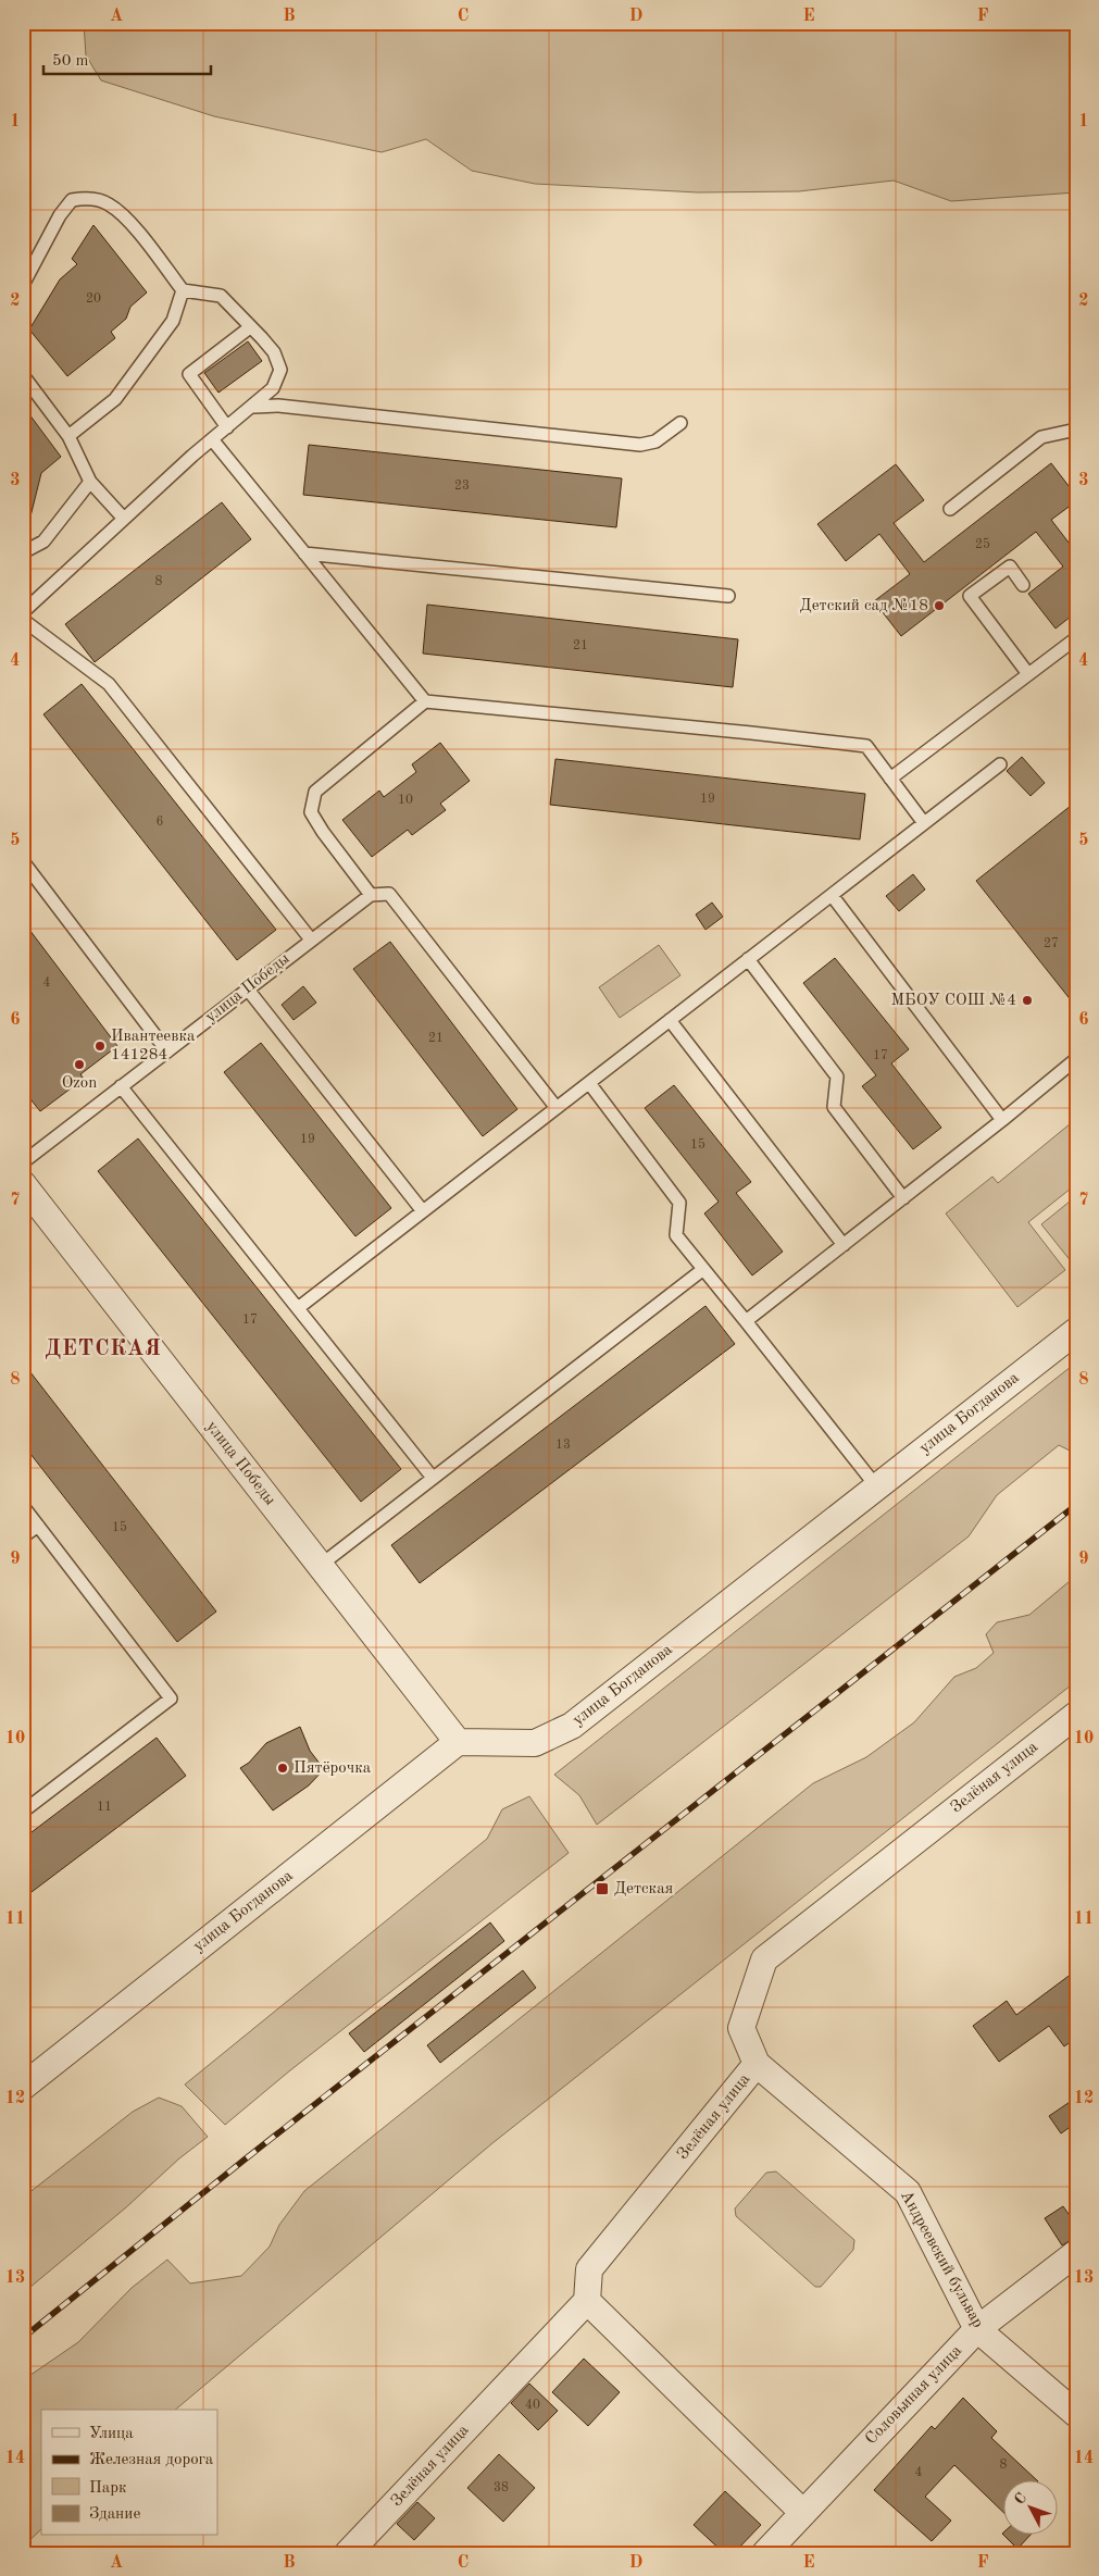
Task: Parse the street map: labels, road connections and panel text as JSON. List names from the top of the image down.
{
  "streets": {
    "street": [
      "улица Победы",
      "улица Богданова",
      "Зелёная улица",
      "Андреевский бульвар",
      "Соловьиная улица"
    ]
  },
  "crossings": [
    ["улица Победы", "улица Богданова"],
    ["Зелёная улица", "Андреевский бульвар"],
    ["Андреевский бульвар", "Соловьиная улица"]
  ],
  "districts": ["ДЕТСКАЯ"],
  "places": {
    "other": [
      "Детский сад №18",
      "МБОУ СОШ №4",
      "Ивантеевка 141284",
      "Ozon",
      "Пятёрочка"
    ],
    "transit": ["Детская"]
  },
  "house_numbers": [
    "20",
    "23",
    "25",
    "8",
    "21",
    "19",
    "10",
    "6",
    "27",
    "4",
    "21",
    "17",
    "19",
    "15",
    "17",
    "13",
    "15",
    "11",
    "40",
    "8",
    "4",
    "38"
  ],
  "legend": [
    "Улица",
    "Железная дорога",
    "Парк",
    "Здание"
  ],
  "scale_bar": "50 m",
  "north": "top left",
  "grid": {
    "columns": [
      "A",
      "B",
      "C",
      "D",
      "E",
      "F"
    ],
    "rows": [
      "1",
      "2",
      "3",
      "4",
      "5",
      "6",
      "7",
      "8",
      "9",
      "10",
      "11",
      "12",
      "13",
      "14"
    ]
  }
}
